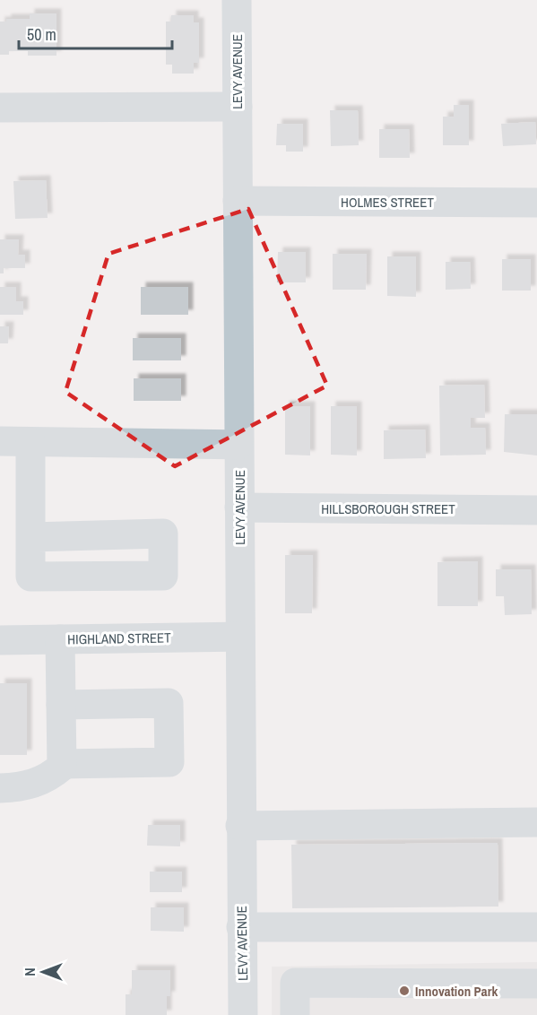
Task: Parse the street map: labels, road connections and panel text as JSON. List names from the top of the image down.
{
  "streets": {
    "street": [
      "LEVY AVENUE",
      "HOLMES STREET",
      "HILLSBOROUGH STREET",
      "HIGHLAND STREET"
    ]
  },
  "crossings": [
    ["LEVY AVENUE", "HOLMES STREET"],
    ["LEVY AVENUE", "HILLSBOROUGH STREET"],
    ["LEVY AVENUE", "HIGHLAND STREET"]
  ],
  "places": ["Innovation Park"],
  "scale_bar": "50 m",
  "north": "left"
}
